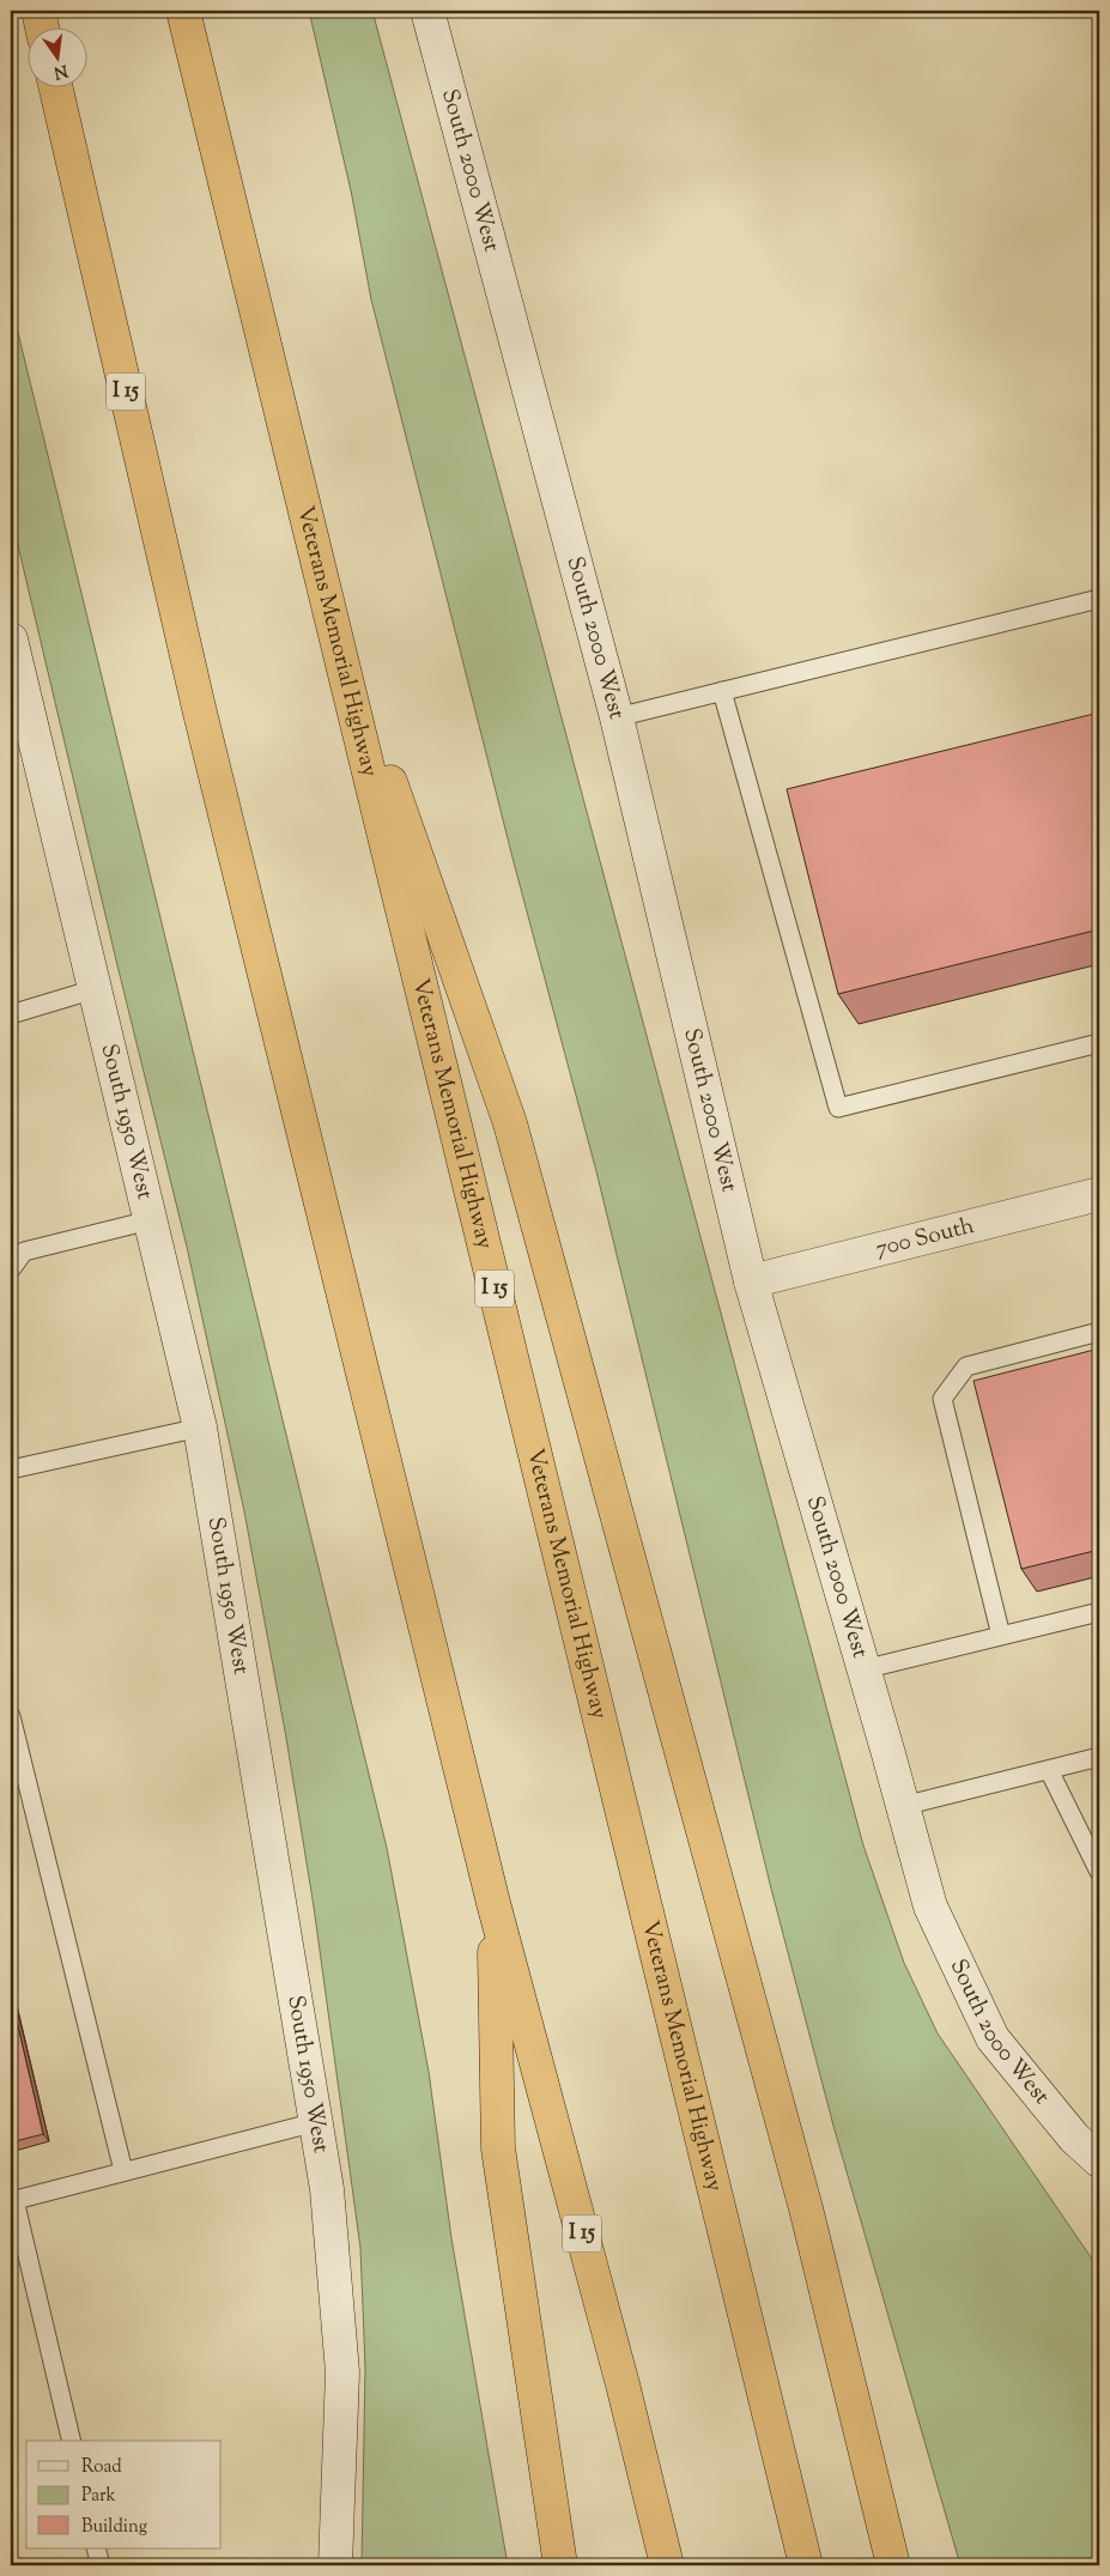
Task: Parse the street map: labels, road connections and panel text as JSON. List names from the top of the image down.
{
  "streets": {
    "highway": ["I 15", "Veterans Memorial Highway"],
    "street": ["South 2000 West", "South 1950 West", "700 South"]
  },
  "crossings": [
    ["South 2000 West", "700 South"]
  ],
  "legend": ["Road", "Park", "Building"],
  "north": "bottom"
}
